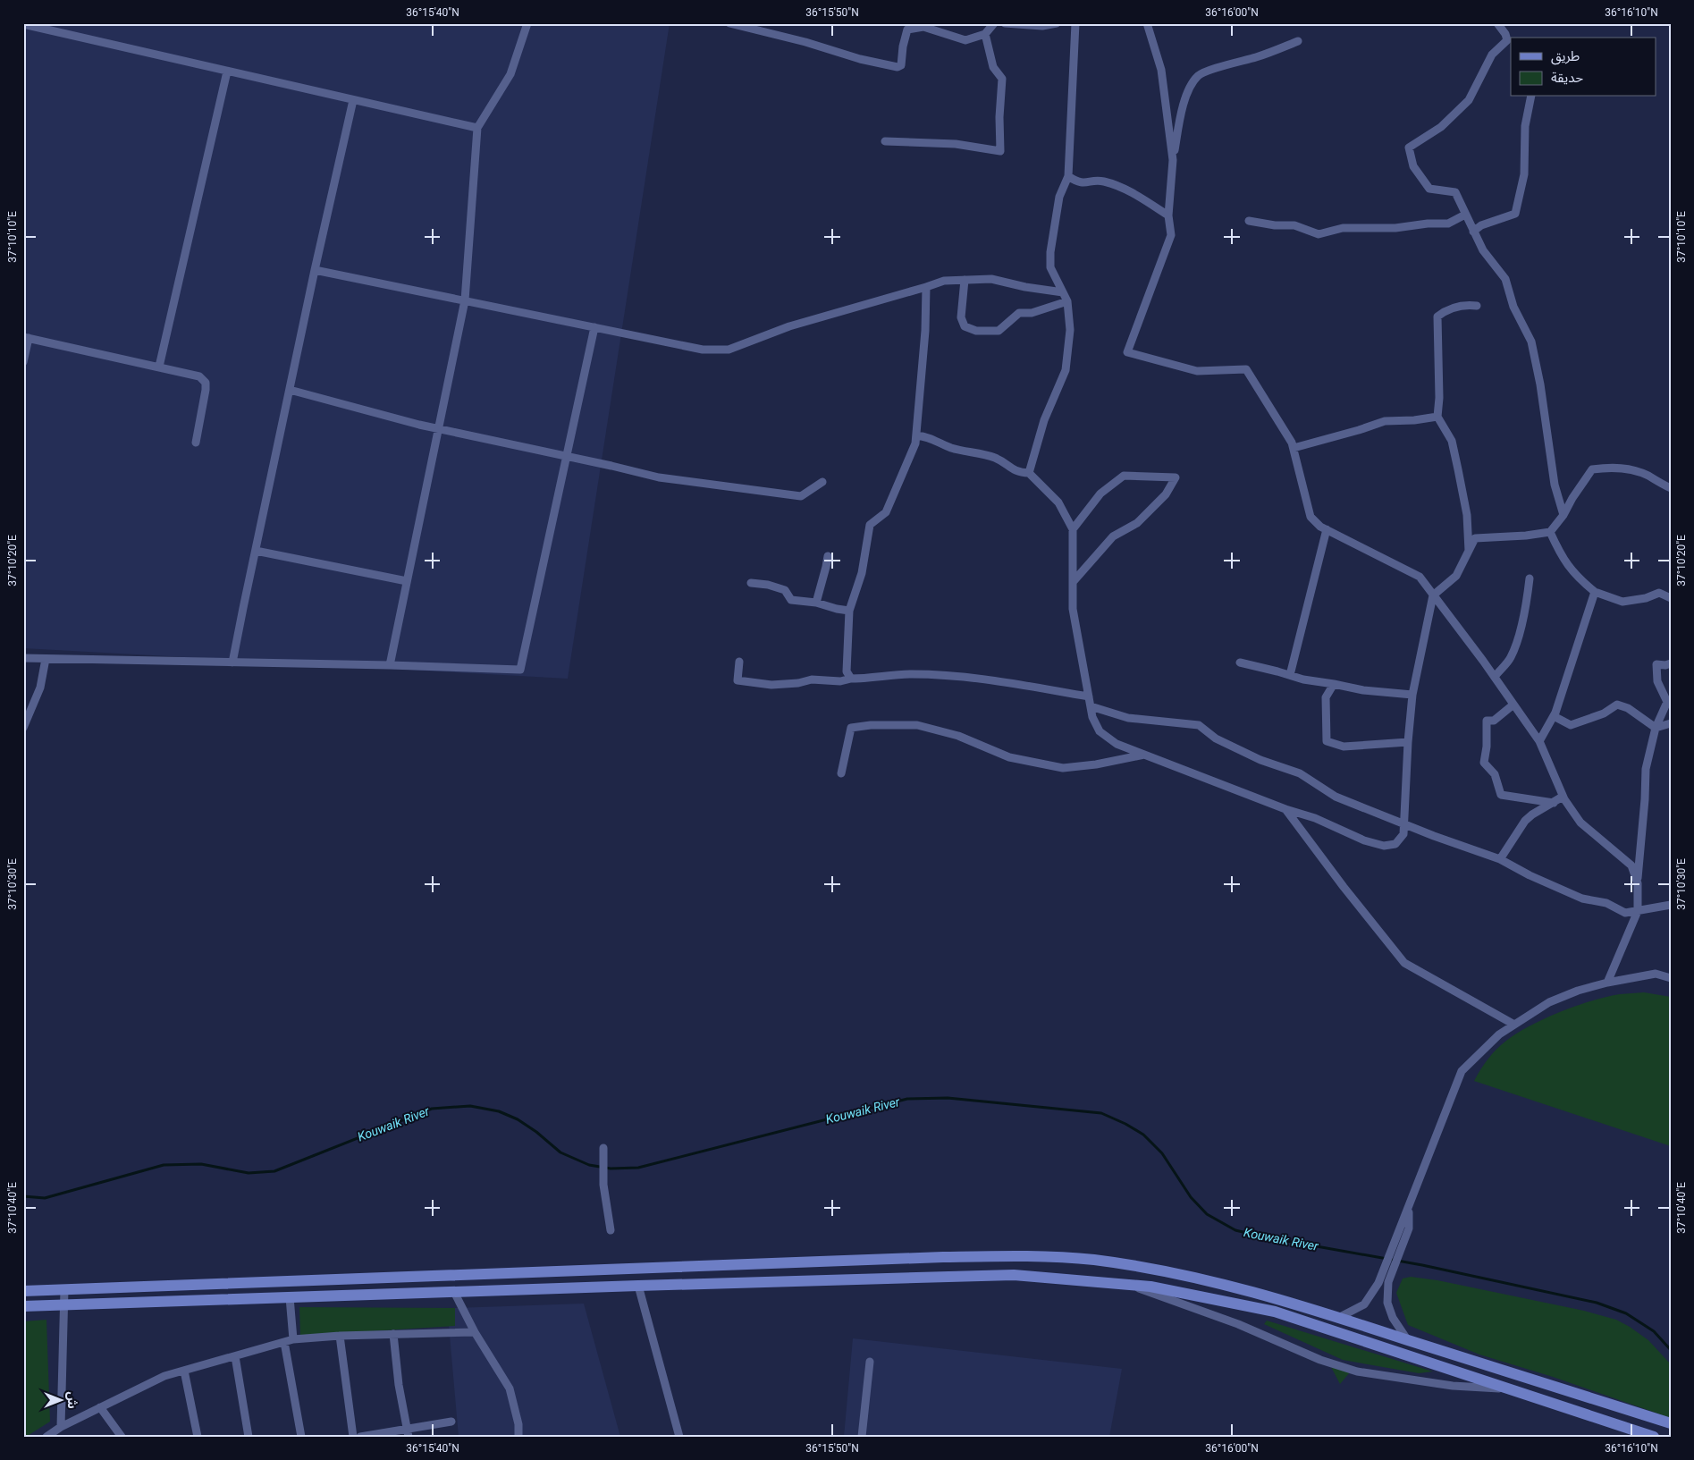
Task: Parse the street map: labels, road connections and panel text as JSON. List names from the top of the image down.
{
  "water": ["Kouwaik River"],
  "legend": ["طريق", "حديقة"],
  "north": "right",
  "coordinates": [
    "36°15'40\"N",
    "36°15'50\"N",
    "36°16'00\"N",
    "36°16'10\"N",
    "37°10'10\"E",
    "37°10'20\"E",
    "37°10'30\"E",
    "37°10'40\"E"
  ]
}
